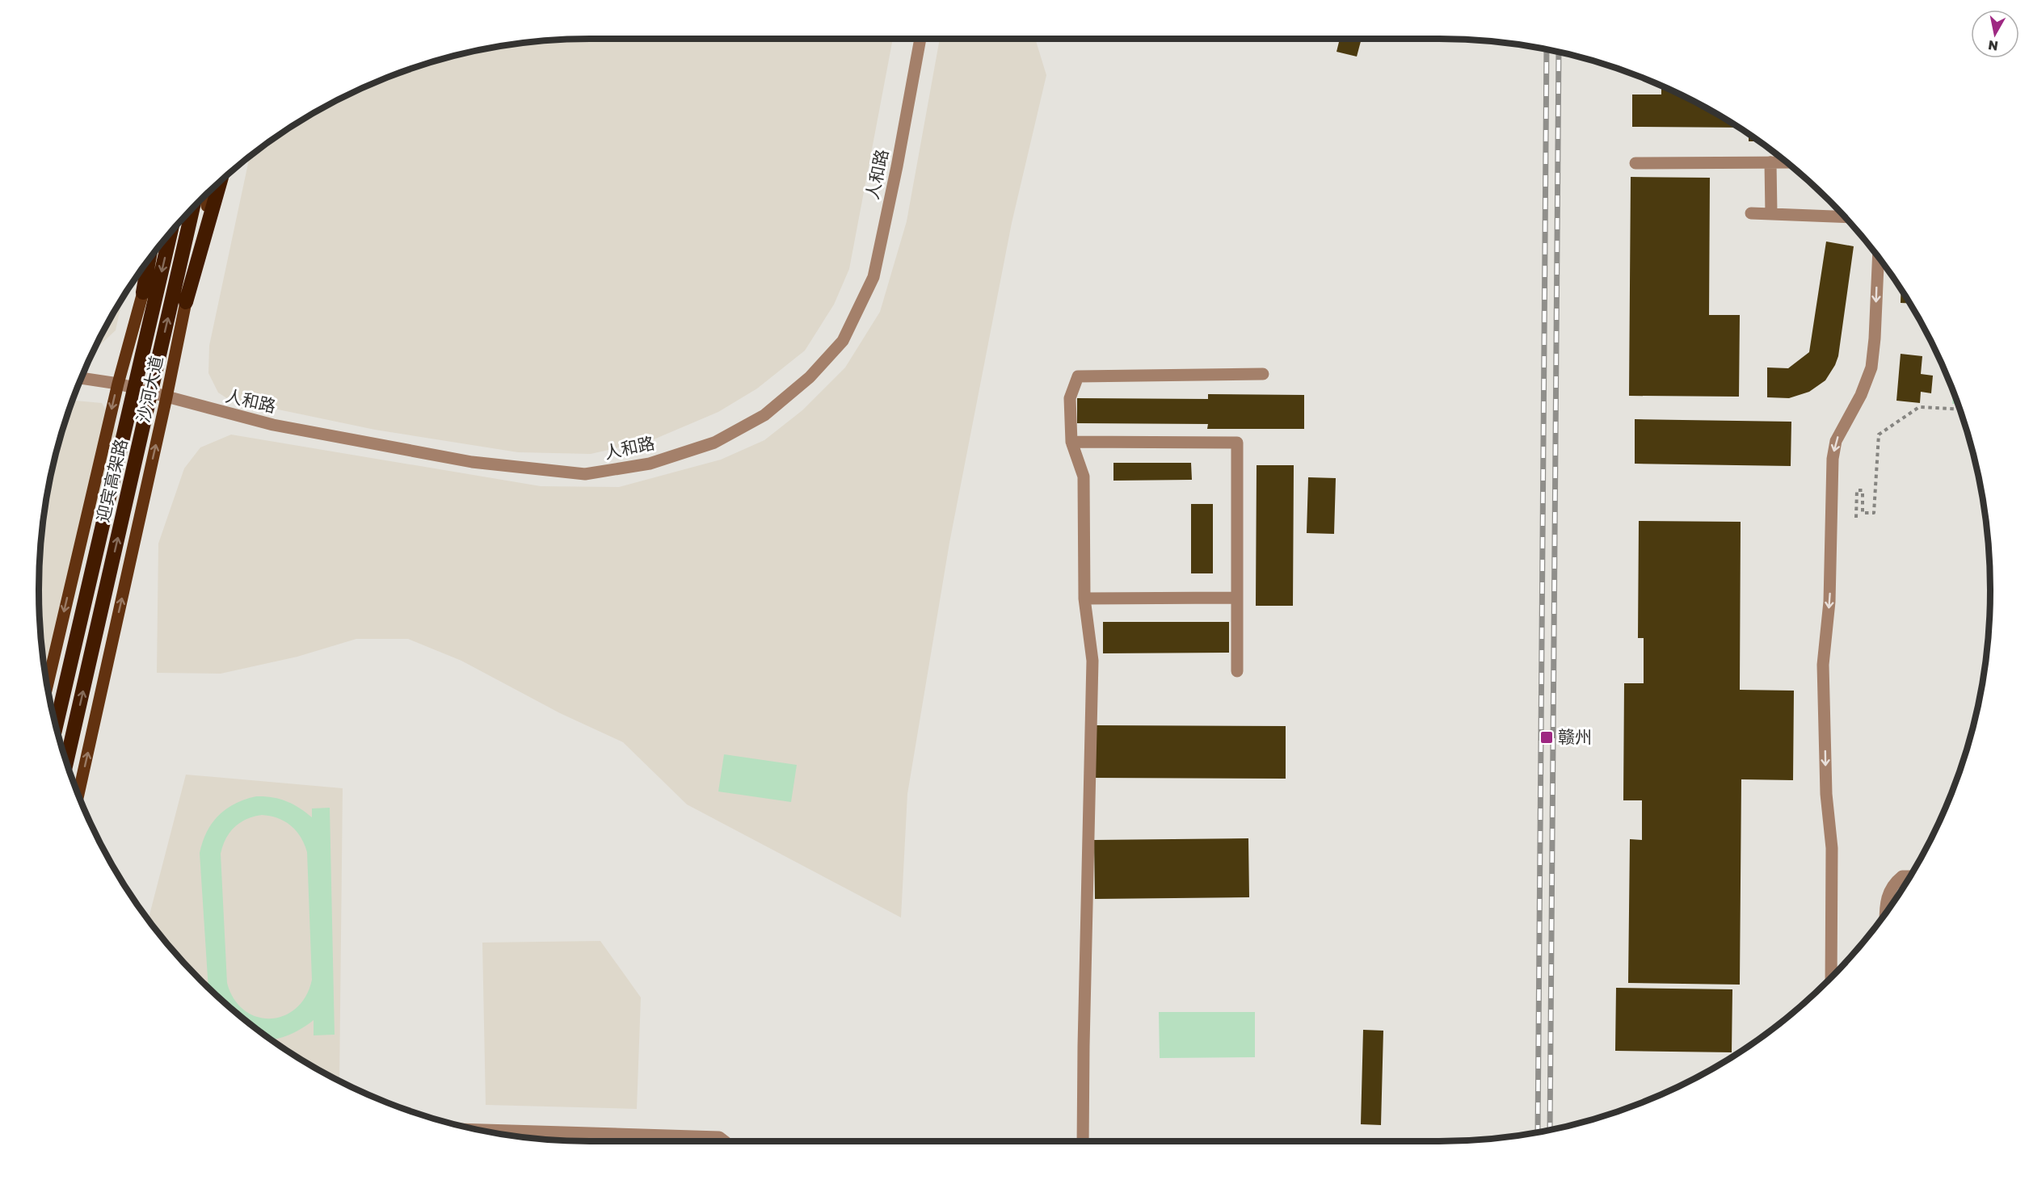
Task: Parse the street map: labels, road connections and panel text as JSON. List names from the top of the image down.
{
  "streets": {
    "highway": ["迎宾高架路"],
    "main road": ["沙河大道"],
    "street": ["人和路"]
  },
  "crossings": [
    ["人和路", "沙河大道"]
  ],
  "places": {
    "transit": ["赣州"]
  },
  "north": "bottom"
}
